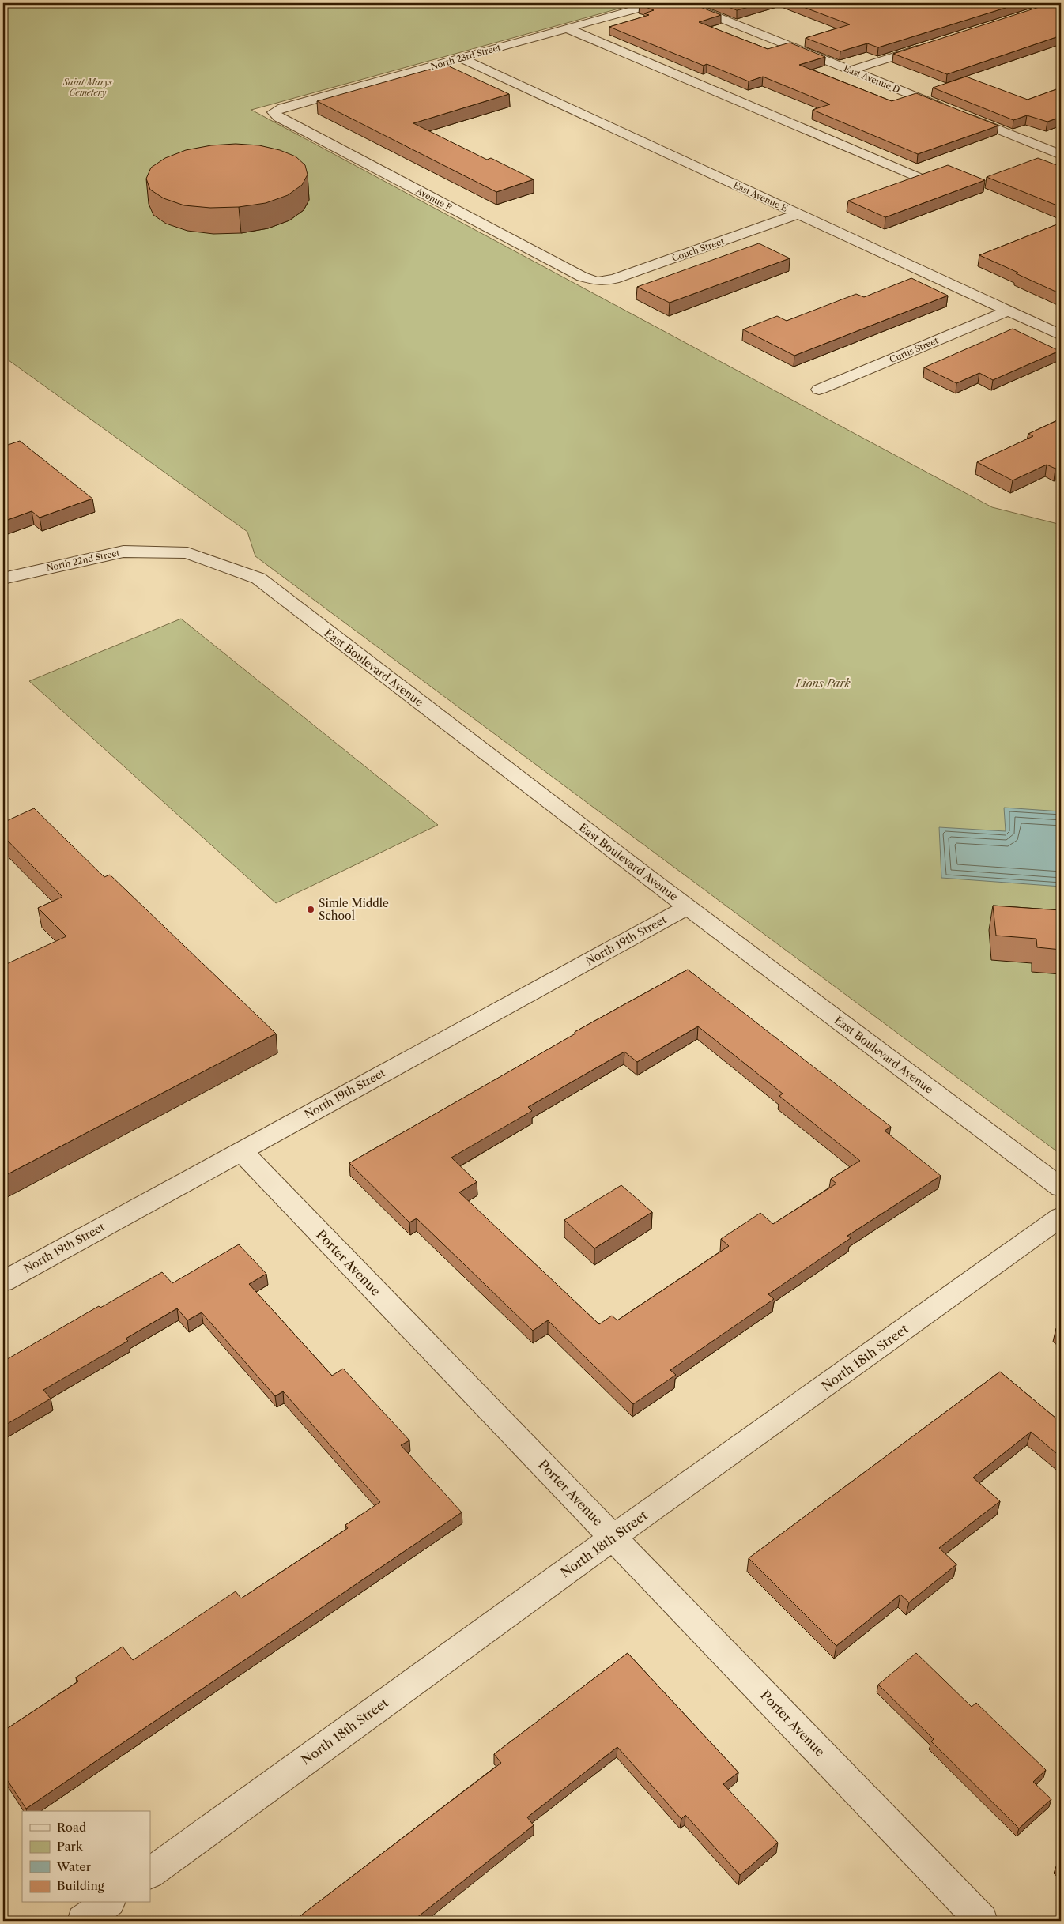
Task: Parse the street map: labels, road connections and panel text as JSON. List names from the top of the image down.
{
  "streets": {
    "street": [
      "North 23rd Street",
      "East Avenue D",
      "East Avenue E",
      "Avenue F",
      "Couch Street",
      "Curtis Street",
      "North 22nd Street",
      "East Boulevard Avenue",
      "North 19th Street",
      "Porter Avenue",
      "North 18th Street"
    ]
  },
  "crossings": [
    ["North 23rd Street", "East Avenue E"],
    ["North 23rd Street", "Avenue F"],
    ["East Avenue E", "Couch Street"],
    ["East Avenue E", "Curtis Street"],
    ["Avenue F", "Couch Street"],
    ["North 22nd Street", "East Boulevard Avenue"],
    ["East Boulevard Avenue", "North 19th Street"],
    ["North 19th Street", "Porter Avenue"],
    ["Porter Avenue", "North 18th Street"]
  ],
  "parks": ["Saint Marys Cemetery", "Lions Park"],
  "places": ["Simle Middle School"],
  "legend": [
    "Road",
    "Park",
    "Water",
    "Building"
  ]
}
